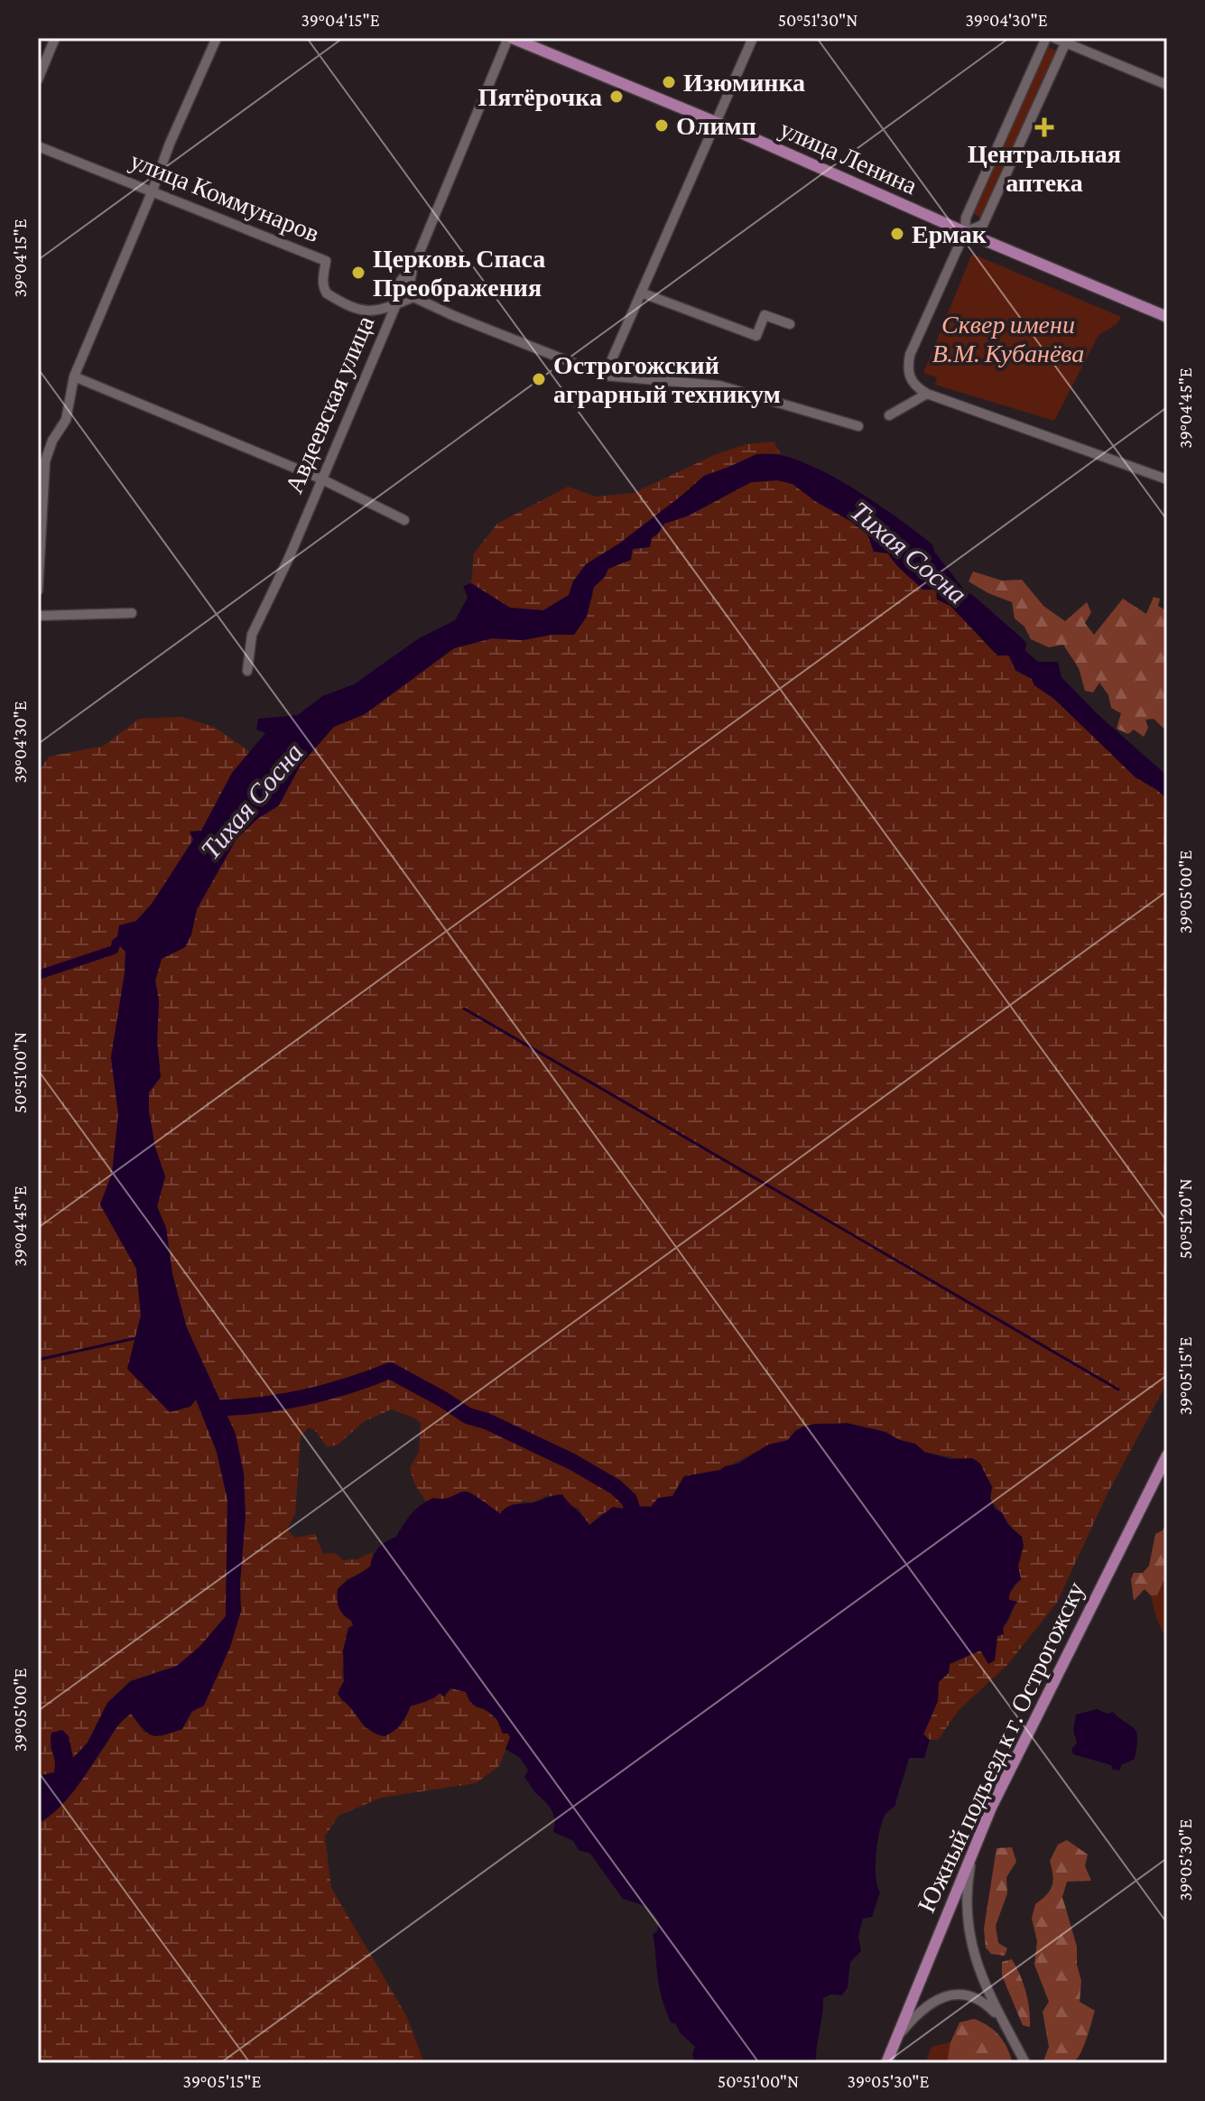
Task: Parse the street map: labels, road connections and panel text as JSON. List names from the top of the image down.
{
  "streets": {
    "main road": ["улица Ленина", "Южный подъезд к г. Острогожску"],
    "street": ["улица Коммунаров", "Авдеевская улица"]
  },
  "crossings": [
    ["улица Ленина", "Авдеевская улица"],
    ["улица Коммунаров", "Авдеевская улица"]
  ],
  "water": ["Тихая Сосна"],
  "parks": ["Сквер имени В.М. Кубанёва"],
  "places": {
    "other": [
      "Изюминка",
      "Пятёрочка",
      "Олимп",
      "Ермак",
      "Церковь Спаса Преображения",
      "Острогожский аграрный техникум"
    ],
    "health": ["Центральная аптека"]
  },
  "coordinates": [
    "39°04'15\"E",
    "50°51'30\"N",
    "39°04'30\"E",
    "39°04'45\"E",
    "39°05'00\"E",
    "50°51'00\"N",
    "50°51'20\"N",
    "39°05'15\"E",
    "39°05'30\"E"
  ]
}
